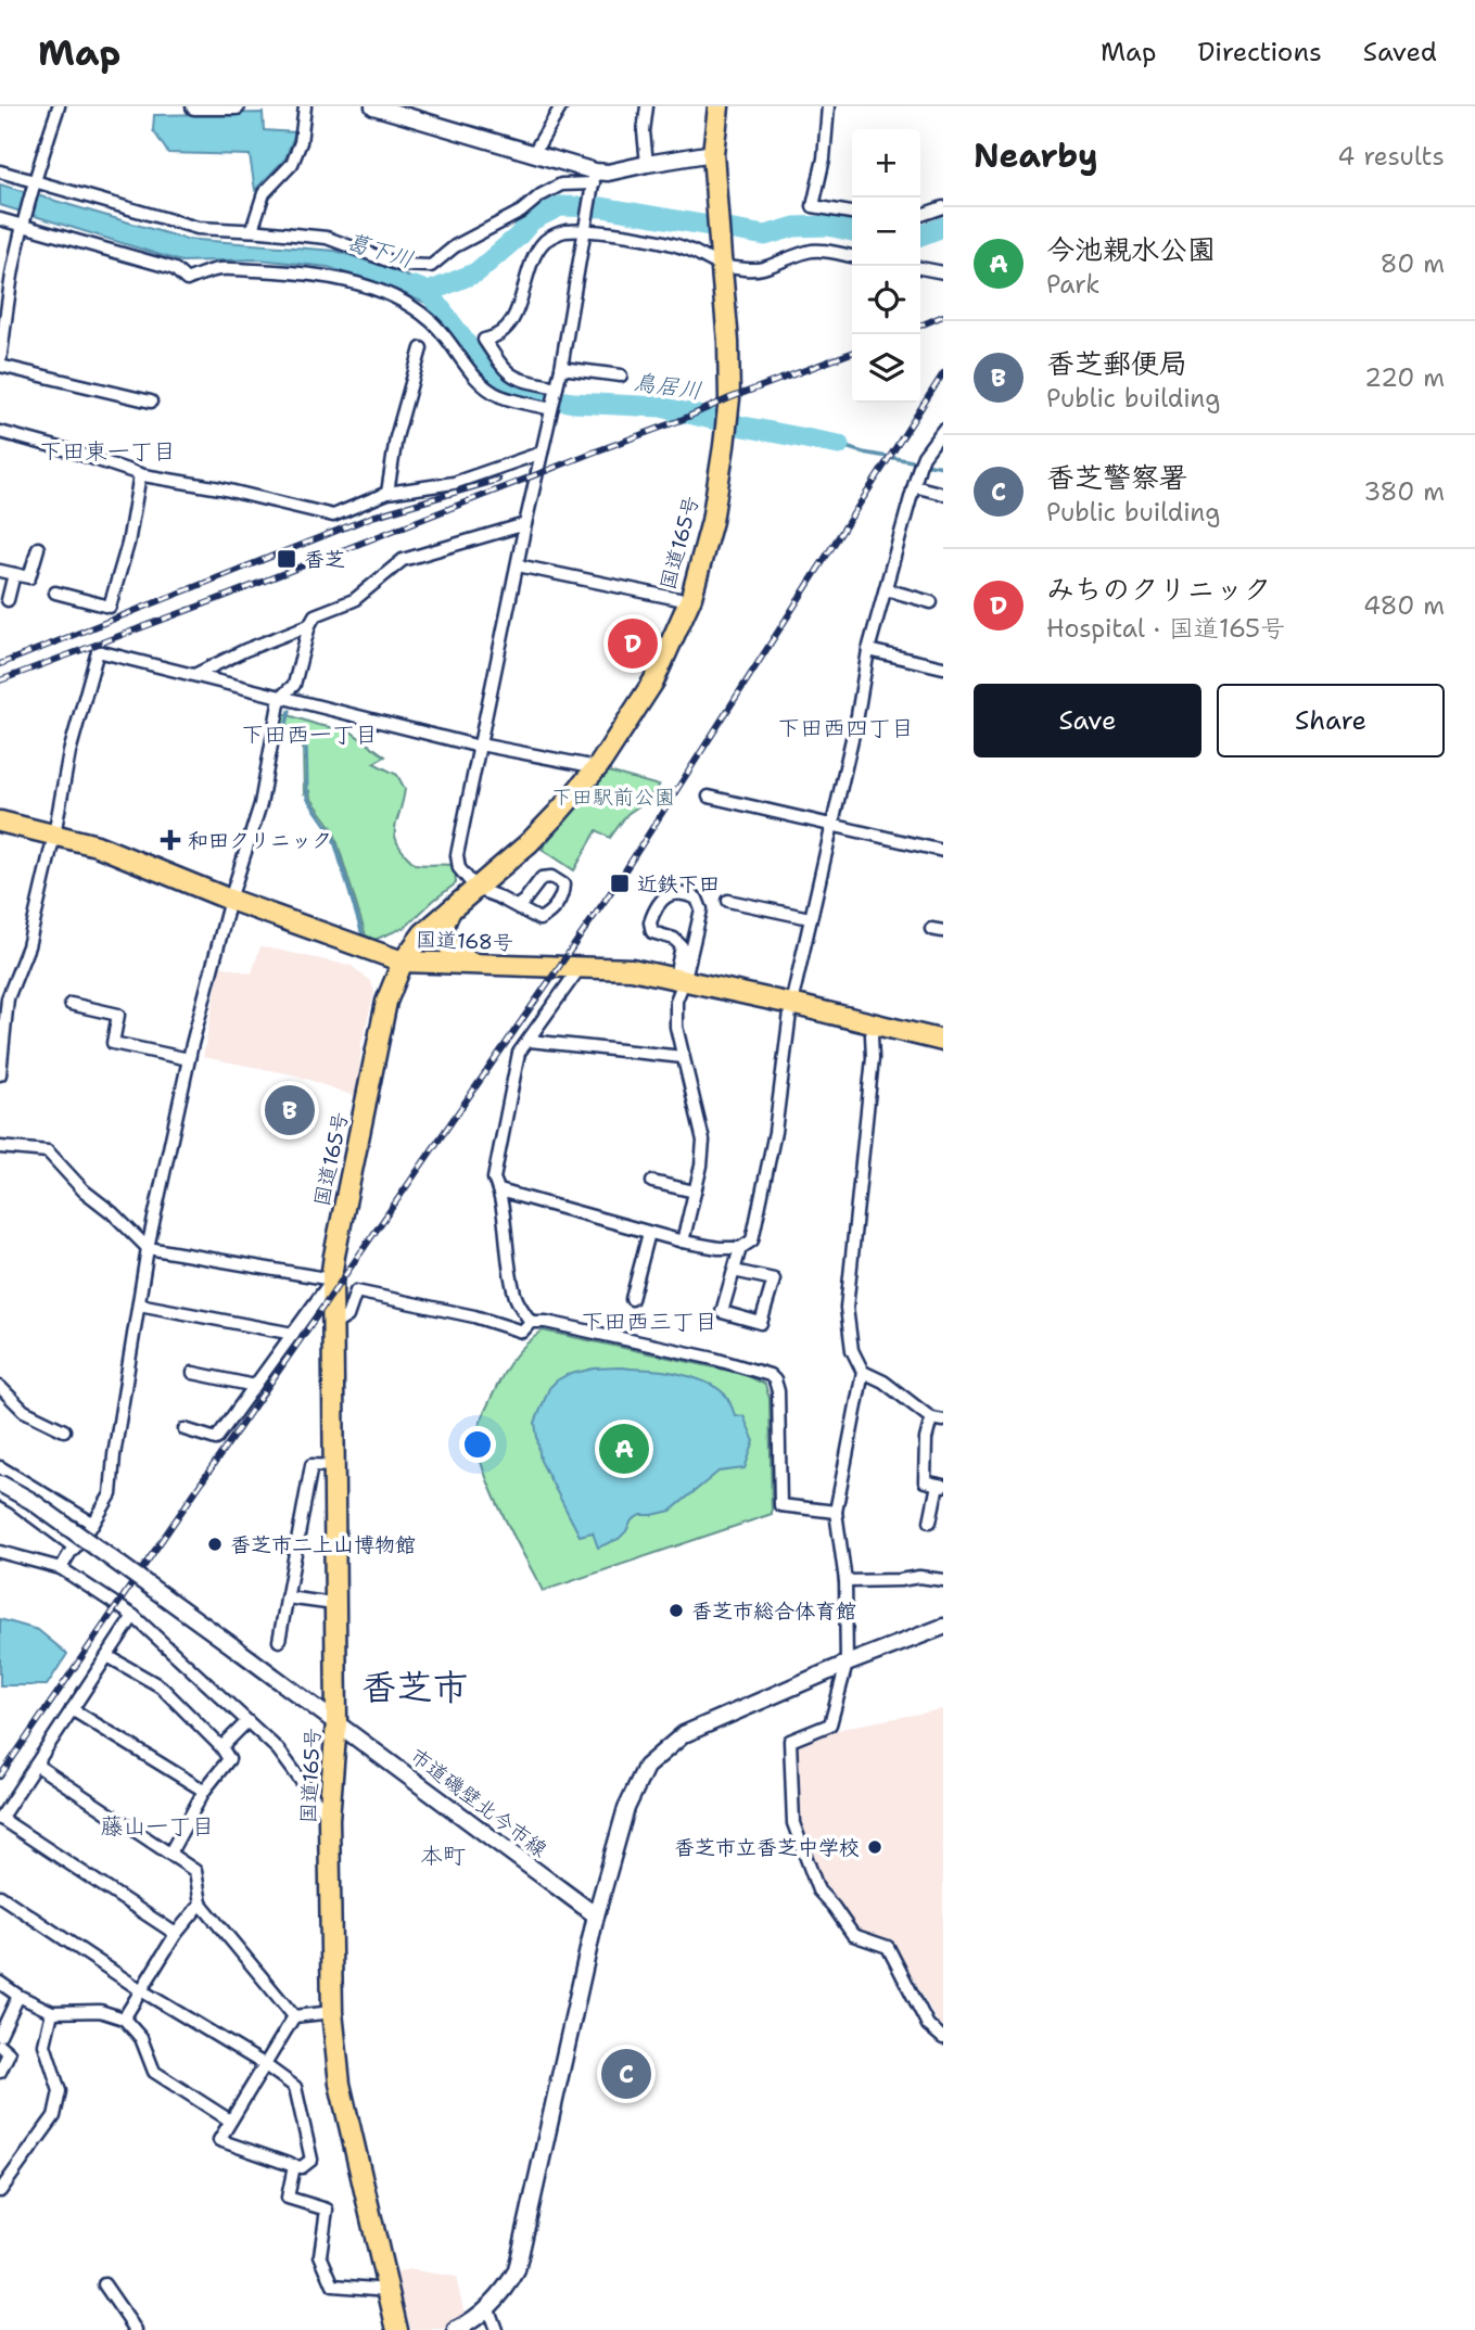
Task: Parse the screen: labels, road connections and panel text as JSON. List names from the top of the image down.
{
  "streets": {
    "highway": ["国道165号", "国道168号"],
    "street": ["市道磯壁北今市線"]
  },
  "crossings": [
    ["国道165号", "国道168号"],
    ["国道165号", "市道磯壁北今市線"]
  ],
  "districts": [
    "下田東一丁目",
    "下田西四丁目",
    "下田西一丁目",
    "下田西三丁目",
    "香芝市",
    "藤山一丁目",
    "本町"
  ],
  "water": ["葛下川", "鳥居川"],
  "parks": ["下田駅前公園"],
  "places": {
    "transit": ["香芝", "近鉄下田"],
    "health": ["和田クリニック"],
    "other": ["香芝市二上山博物館", "香芝市総合体育館", "香芝市立香芝中学校"]
  },
  "page": {
    "header": "Map",
    "nav": ["Map", "Directions", "Saved"],
    "heading": ["Nearby", "4 results"],
    "map_buttons": ["+", "−"],
    "list": [
      {
        "mark": "A",
        "name": "今池親水公園",
        "note": "Park",
        "value": "80 m"
      },
      {
        "mark": "B",
        "name": "香芝郵便局",
        "note": "Public building",
        "value": "220 m"
      },
      {
        "mark": "C",
        "name": "香芝警察署",
        "note": "Public building",
        "value": "380 m"
      },
      {
        "mark": "D",
        "name": "みちのクリニック",
        "note": "Hospital · 国道165号",
        "value": "480 m"
      }
    ],
    "pins": [
      "D",
      "B",
      "A",
      "C"
    ],
    "buttons": ["Save", "Share"]
  }
}
